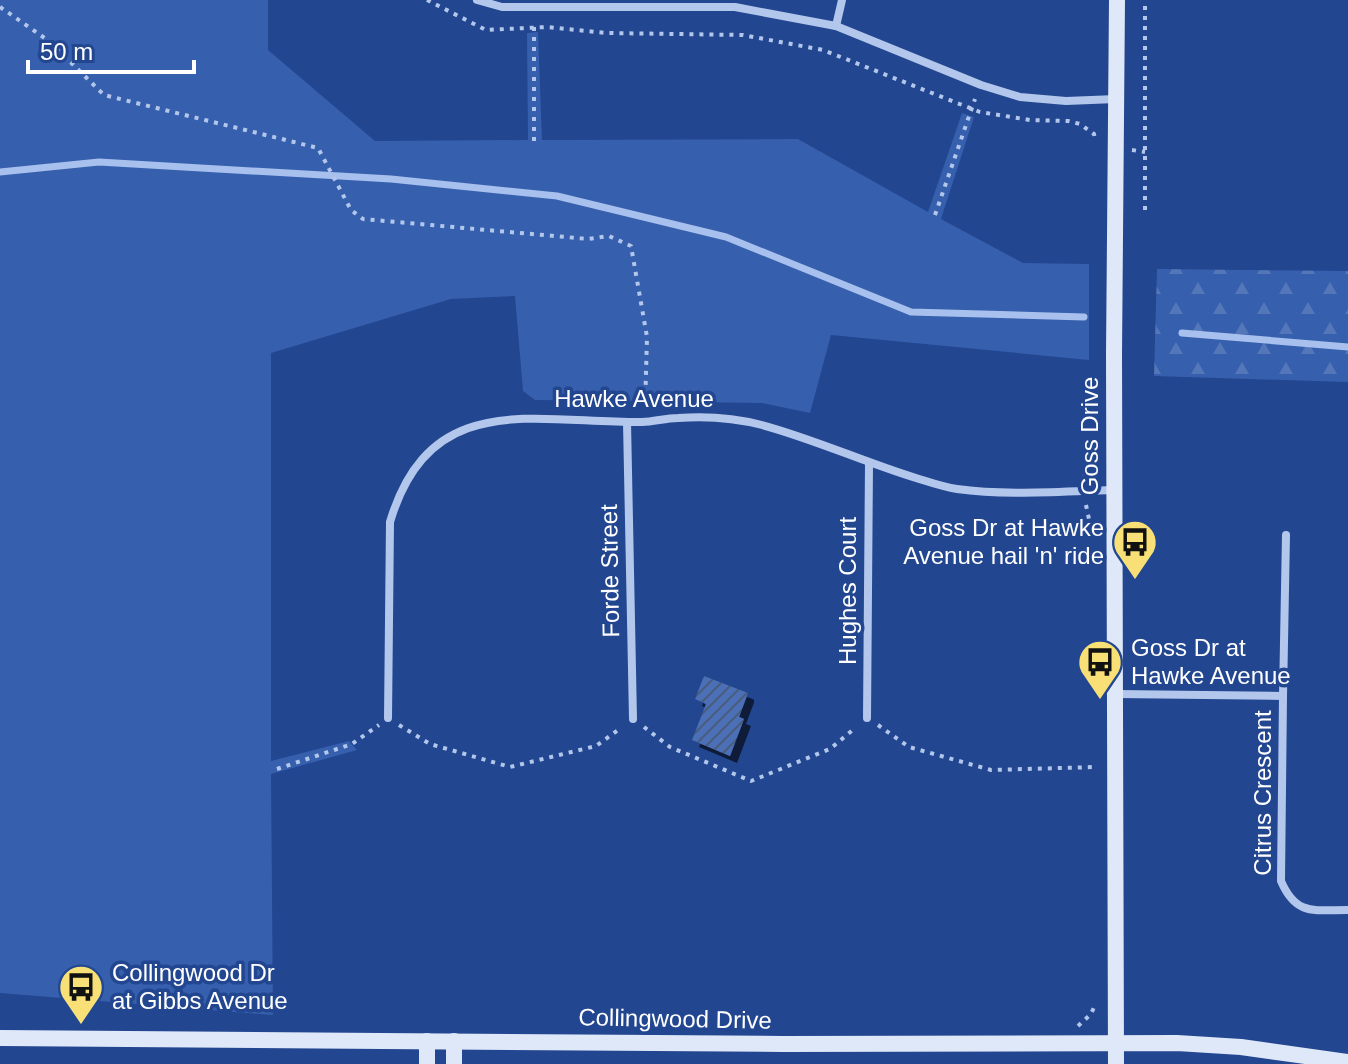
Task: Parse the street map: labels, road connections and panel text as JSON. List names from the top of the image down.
{
  "streets": {
    "main road": ["Goss Drive", "Collingwood Drive"],
    "street": [
      "Hawke Avenue",
      "Forde Street",
      "Hughes Court",
      "Citrus Crescent"
    ]
  },
  "crossings": [
    ["Hawke Avenue", "Goss Drive"],
    ["Hawke Avenue", "Forde Street"],
    ["Hawke Avenue", "Hughes Court"],
    ["Goss Drive", "Citrus Crescent"],
    ["Goss Drive", "Collingwood Drive"]
  ],
  "places": {
    "bus stop": ["Goss Dr at Hawke Avenue hail 'n' ride", "Goss Dr at Hawke Avenue", "Collingwood Dr at Gibbs Avenue"]
  },
  "scale_bar": "50 m"
}
